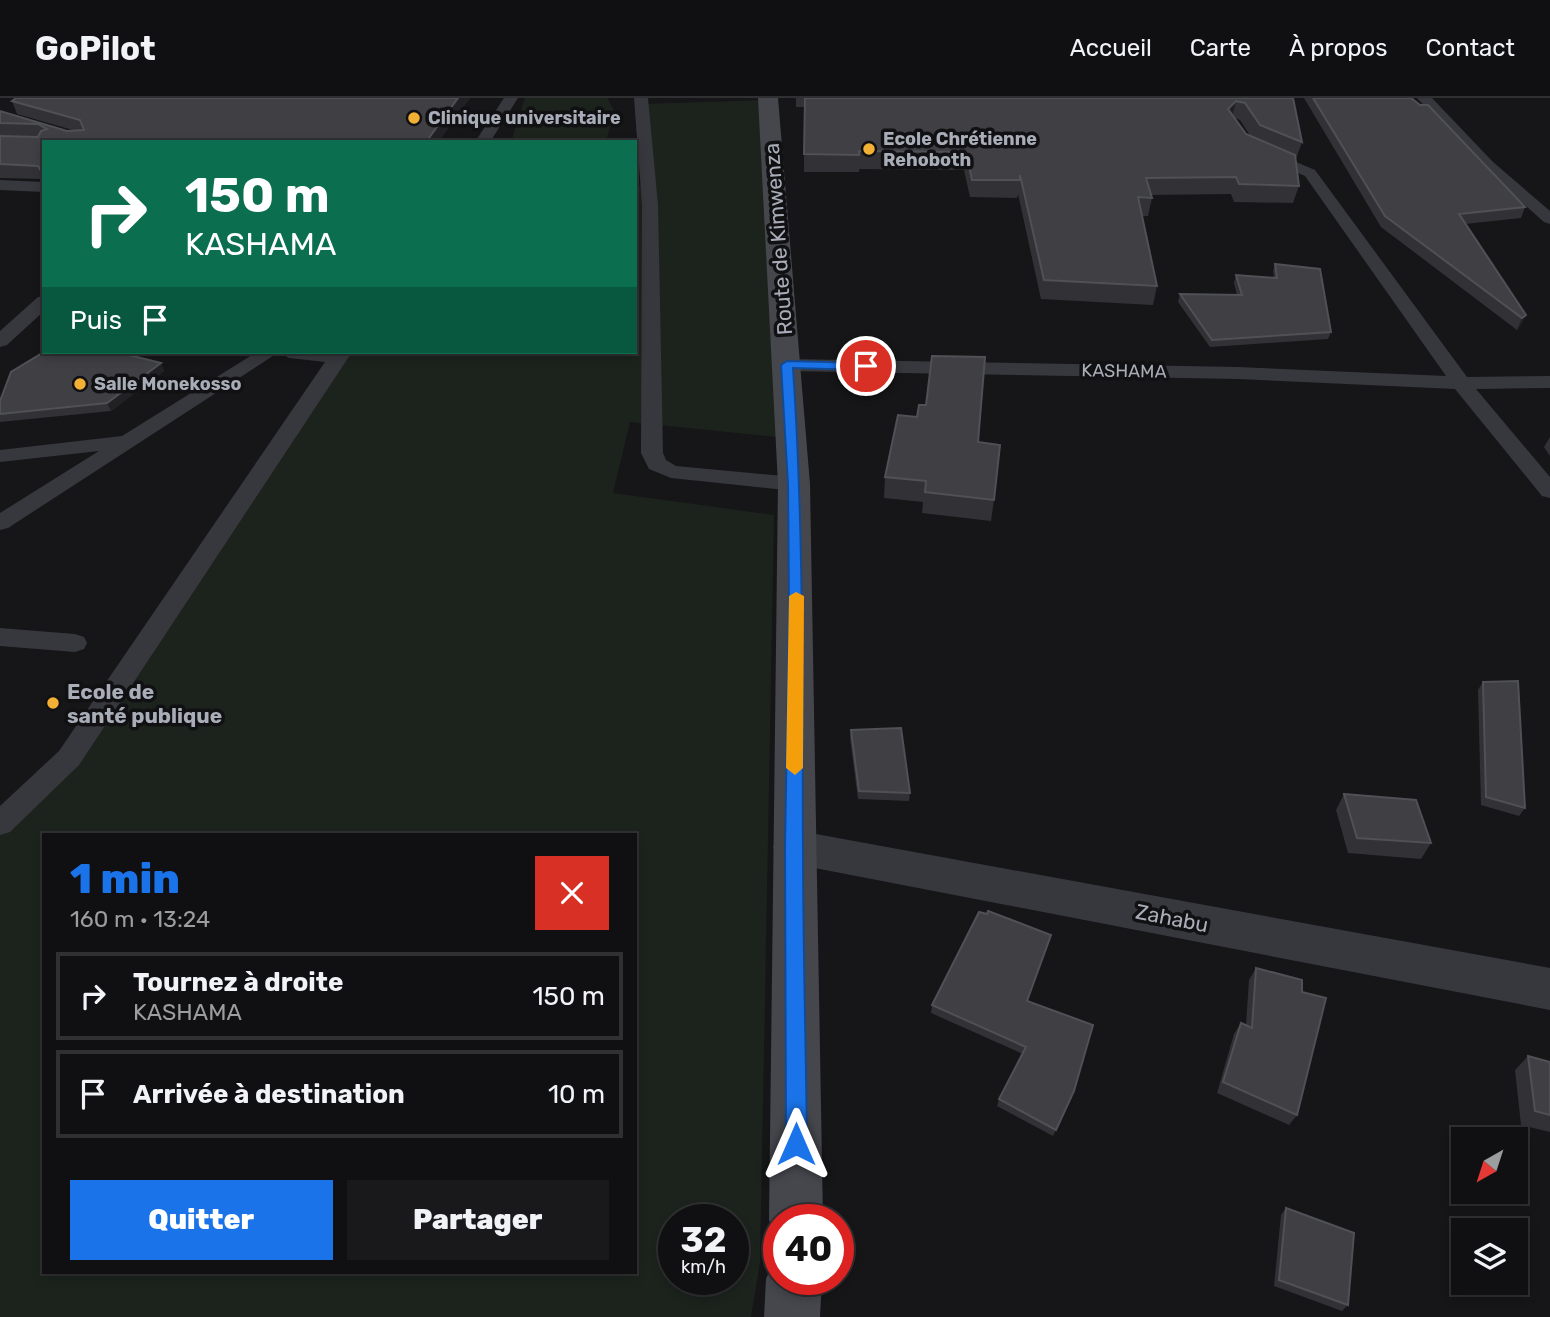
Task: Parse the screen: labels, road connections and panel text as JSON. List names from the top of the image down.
{
  "streets": {
    "street": ["Route de Kimwenza", "Zahabu"],
    "lane": ["KASHAMA"]
  },
  "crossings": [
    ["Route de Kimwenza", "KASHAMA"],
    ["Route de Kimwenza", "Zahabu"]
  ],
  "places": [
    "Clinique universitaire",
    "Ecole Chrétienne Rehoboth",
    "Salle Monekosso",
    "Ecole de santé publique"
  ],
  "north": "bottom left",
  "page": {
    "header": "GoPilot",
    "nav": [
      "Accueil",
      "Carte",
      "À propos",
      "Contact"
    ],
    "turn": ["150 m", "KASHAMA"],
    "then": "Puis",
    "heading": ["1 min", "160 m · 13:24"],
    "list": [
      {
        "name": "Tournez à droite",
        "note": "KASHAMA",
        "value": "150 m"
      },
      {
        "name": "Arrivée à destination",
        "value": "10 m"
      }
    ],
    "buttons": ["Quitter", "Partager"],
    "speed": "32 km/h",
    "limit": "40"
  }
}
